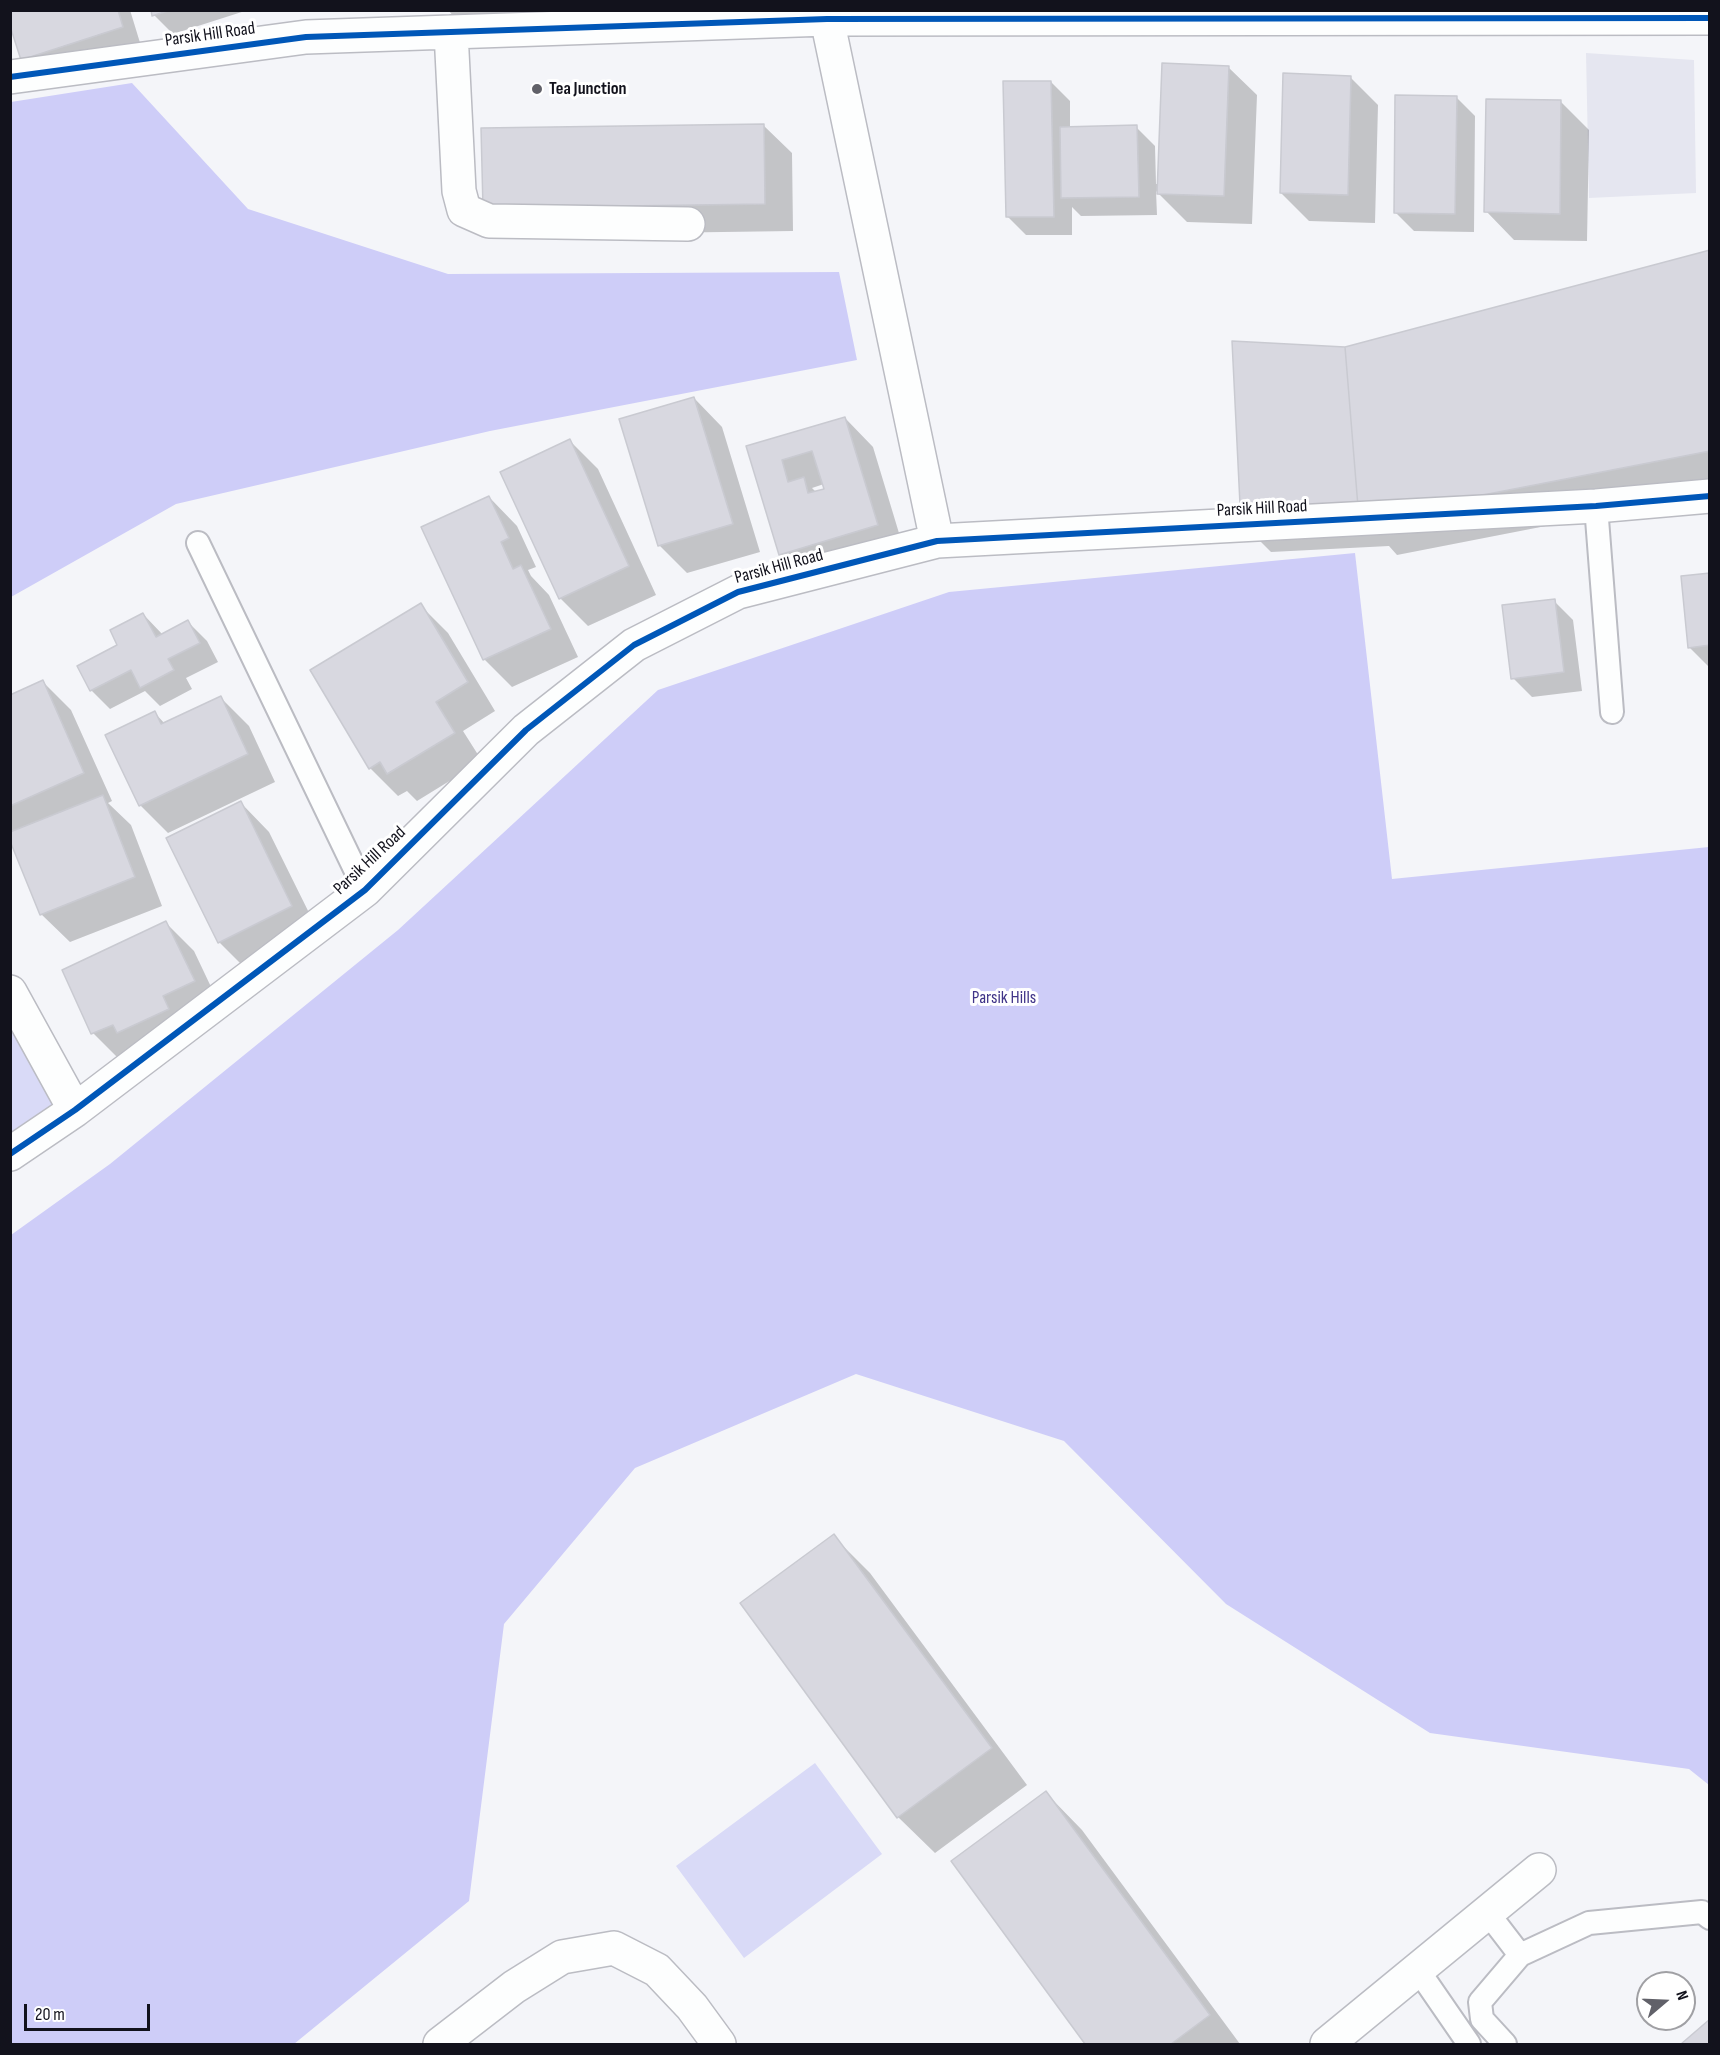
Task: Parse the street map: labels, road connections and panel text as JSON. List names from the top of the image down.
{
  "streets": {
    "street": ["Parsik Hill Road"]
  },
  "parks": ["Parsik Hills"],
  "places": ["Tea Junction"],
  "scale_bar": "20 m",
  "north": "right"
}
